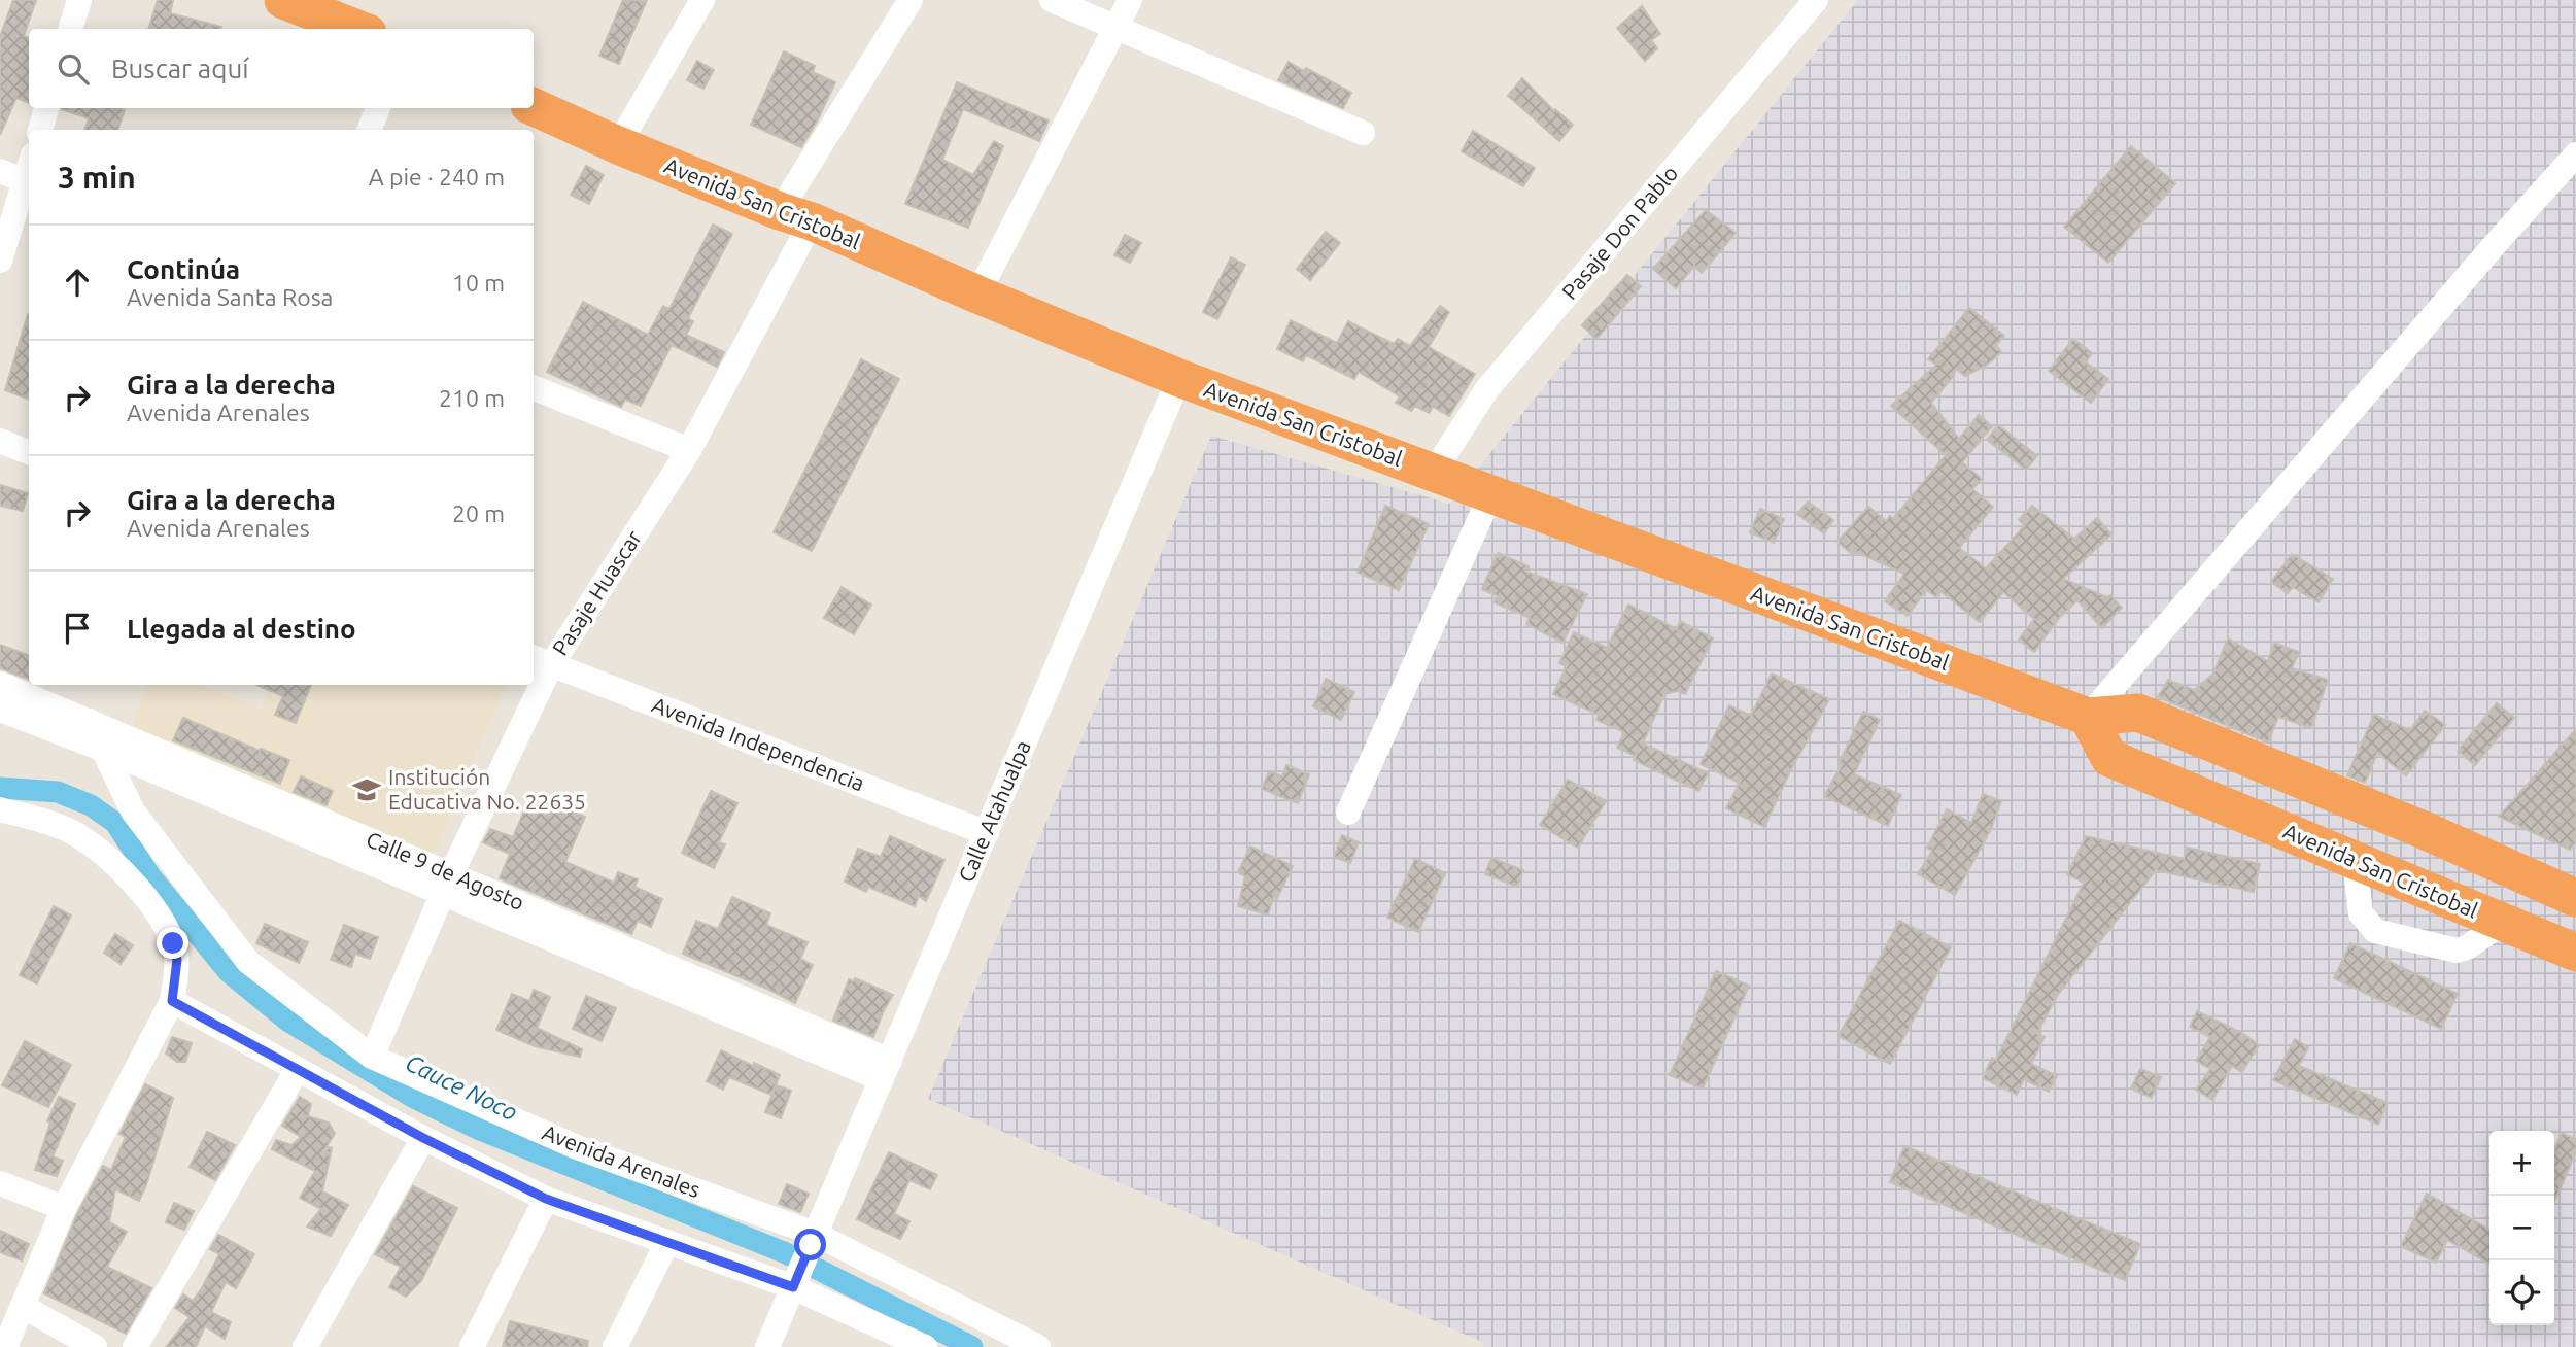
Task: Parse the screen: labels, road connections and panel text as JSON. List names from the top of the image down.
{
  "streets": {
    "highway": ["Avenida San Cristobal"],
    "street": [
      "Pasaje Don Pablo",
      "Pasaje Huascar",
      "Avenida Independencia",
      "Calle Atahualpa",
      "Calle 9 de Agosto",
      "Avenida Arenales"
    ]
  },
  "crossings": [
    ["Avenida San Cristobal", "Pasaje Don Pablo"],
    ["Avenida San Cristobal", "Pasaje Huascar"],
    ["Avenida San Cristobal", "Calle Atahualpa"],
    ["Pasaje Huascar", "Avenida Independencia"],
    ["Pasaje Huascar", "Calle 9 de Agosto"],
    ["Pasaje Huascar", "Avenida Arenales"],
    ["Avenida Independencia", "Calle Atahualpa"],
    ["Calle Atahualpa", "Calle 9 de Agosto"],
    ["Calle Atahualpa", "Avenida Arenales"],
    ["Calle 9 de Agosto", "Avenida Arenales"]
  ],
  "water": ["Cauce Noco"],
  "places": {
    "school or university": ["Institución Educativa No. 22635"]
  },
  "page": {
    "search": "Buscar aquí",
    "heading": ["3 min", "A pie · 240 m"],
    "list": [
      ["Continúa", "Avenida Santa Rosa", "10 m"],
      ["Gira a la derecha", "Avenida Arenales", "210 m"],
      ["Gira a la derecha", "Avenida Arenales", "20 m"],
      "Llegada al destino"
    ],
    "map_buttons": ["+", "−"]
  }
}
